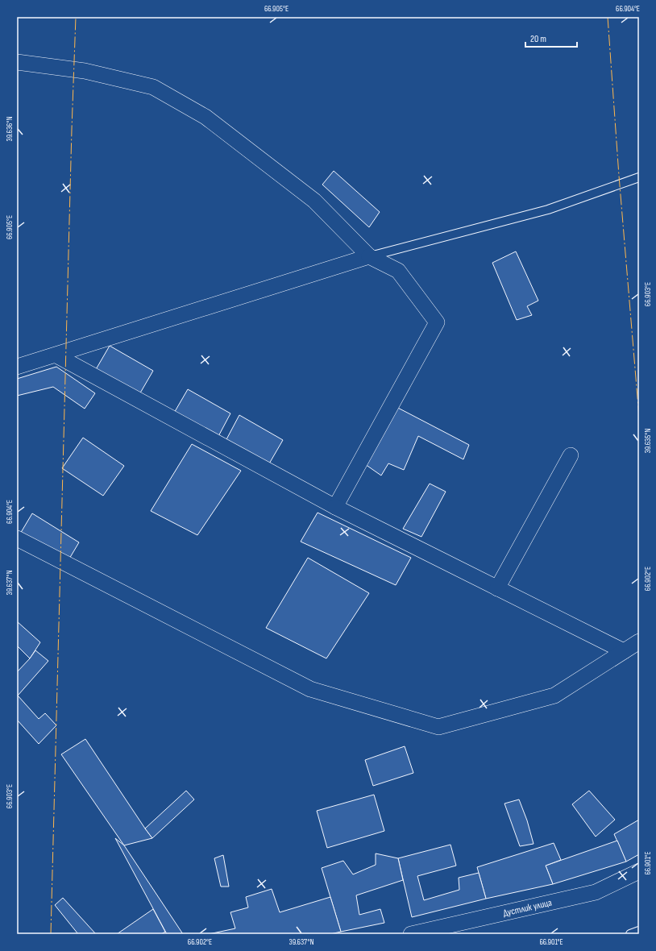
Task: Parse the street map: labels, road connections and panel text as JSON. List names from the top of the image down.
{
  "streets": {
    "street": ["Дустлик улица"]
  },
  "scale_bar": "20 m",
  "coordinates": [
    "66.905°E",
    "66.904°E",
    "39.636°N",
    "66.903°E",
    "39.635°N",
    "66.902°E",
    "39.637°N",
    "66.901°E"
  ]
}
